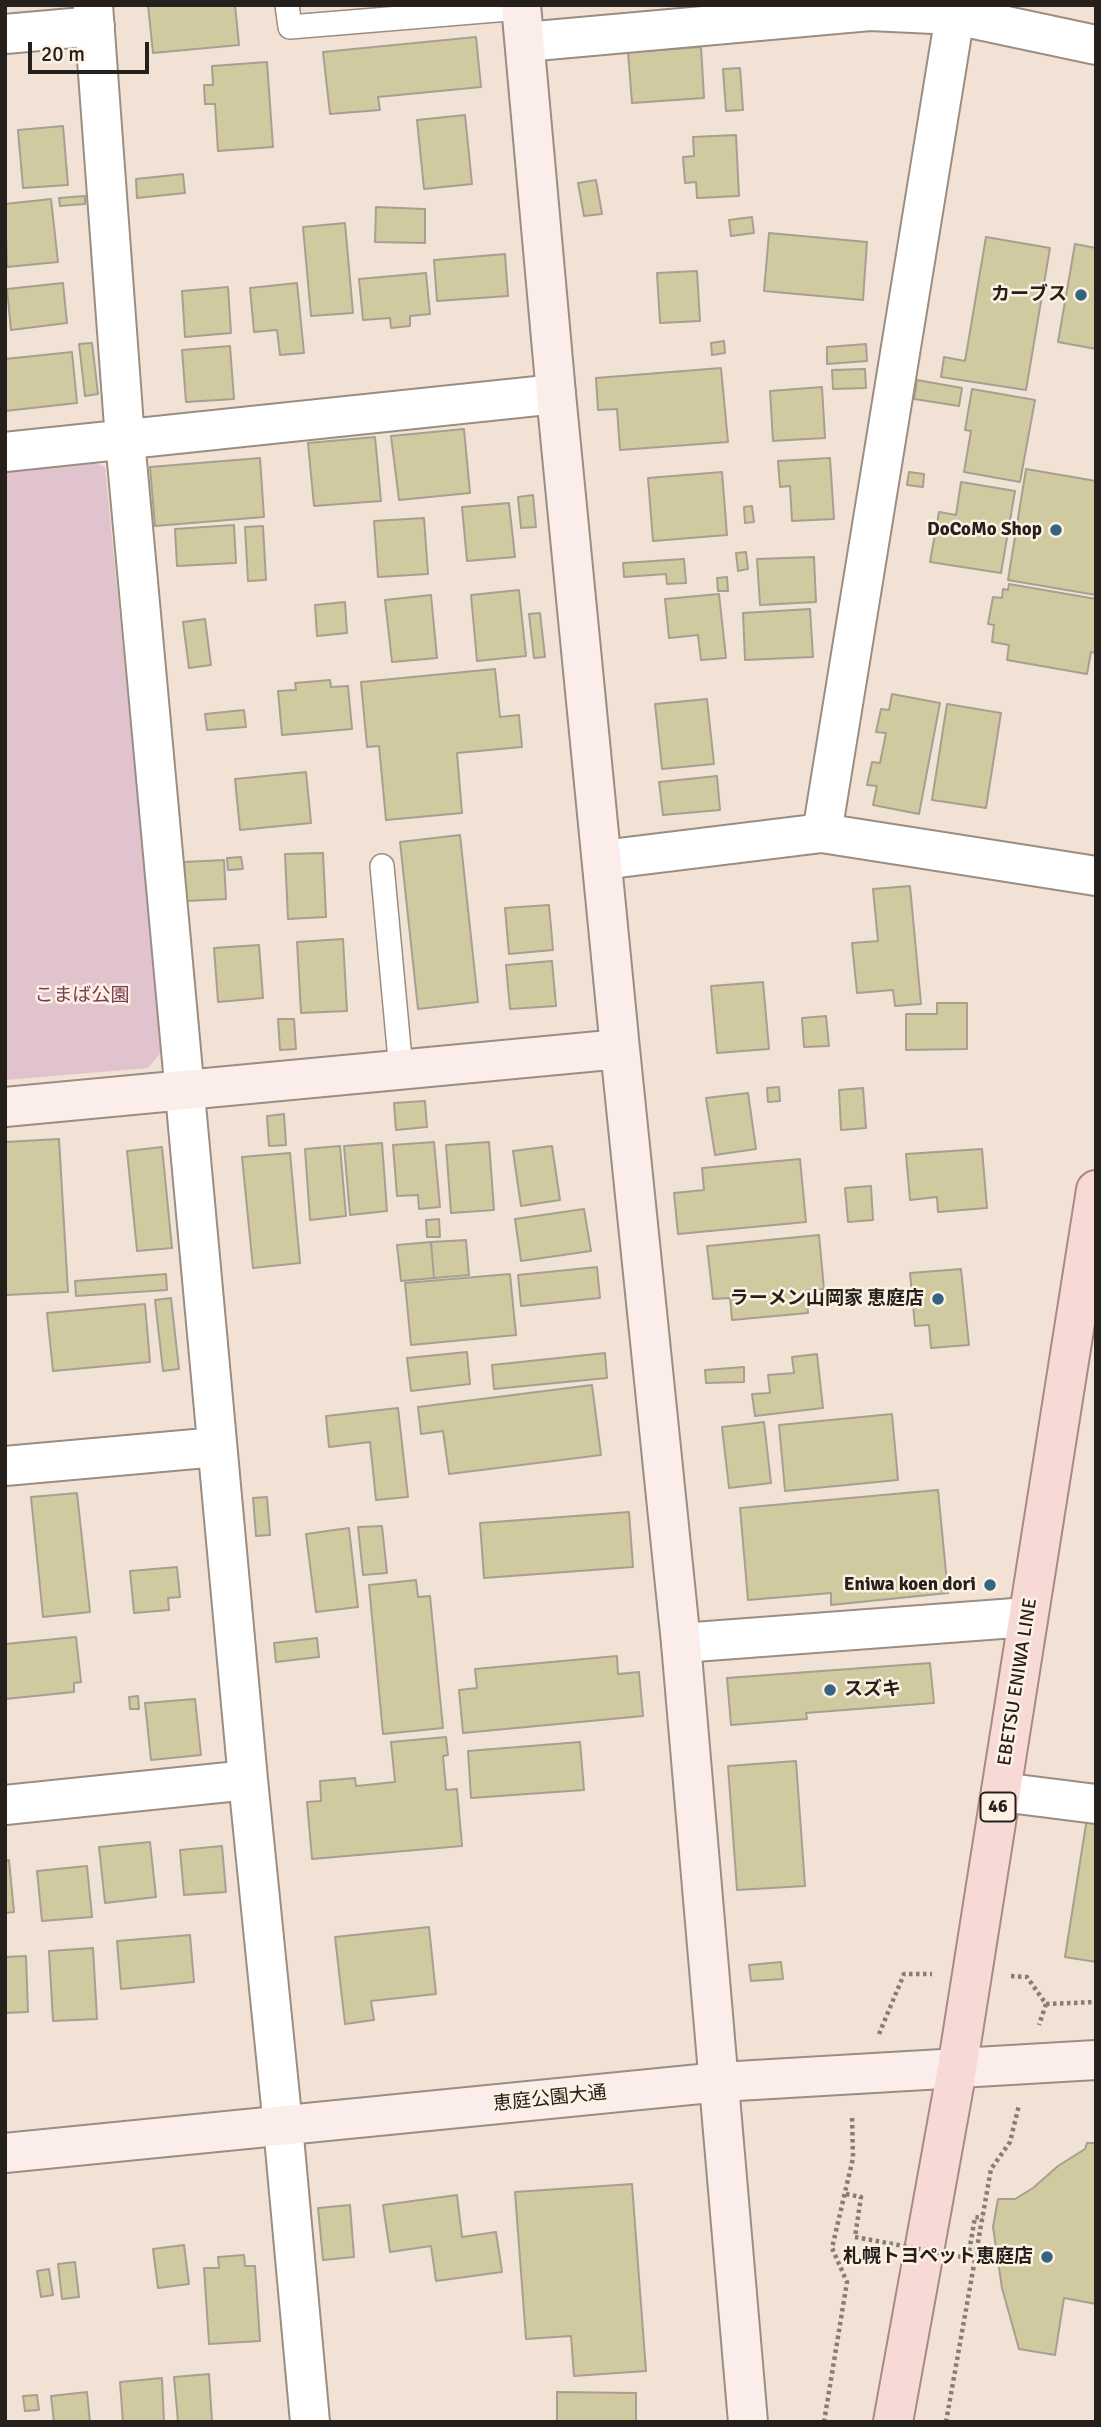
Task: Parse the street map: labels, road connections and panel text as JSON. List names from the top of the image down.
{
  "streets": {
    "main road": ["EBETSU ENIWA LINE", "46"],
    "street": ["恵庭公園大通"]
  },
  "crossings": [
    ["EBETSU ENIWA LINE", "恵庭公園大通"]
  ],
  "parks": ["こまば公園"],
  "places": [
    "カーブス",
    "DoCoMo Shop",
    "ラーメン山岡家 恵庭店",
    "Eniwa koen dori",
    "スズキ",
    "札幌トヨペット恵庭店"
  ],
  "scale_bar": "20 m"
}
